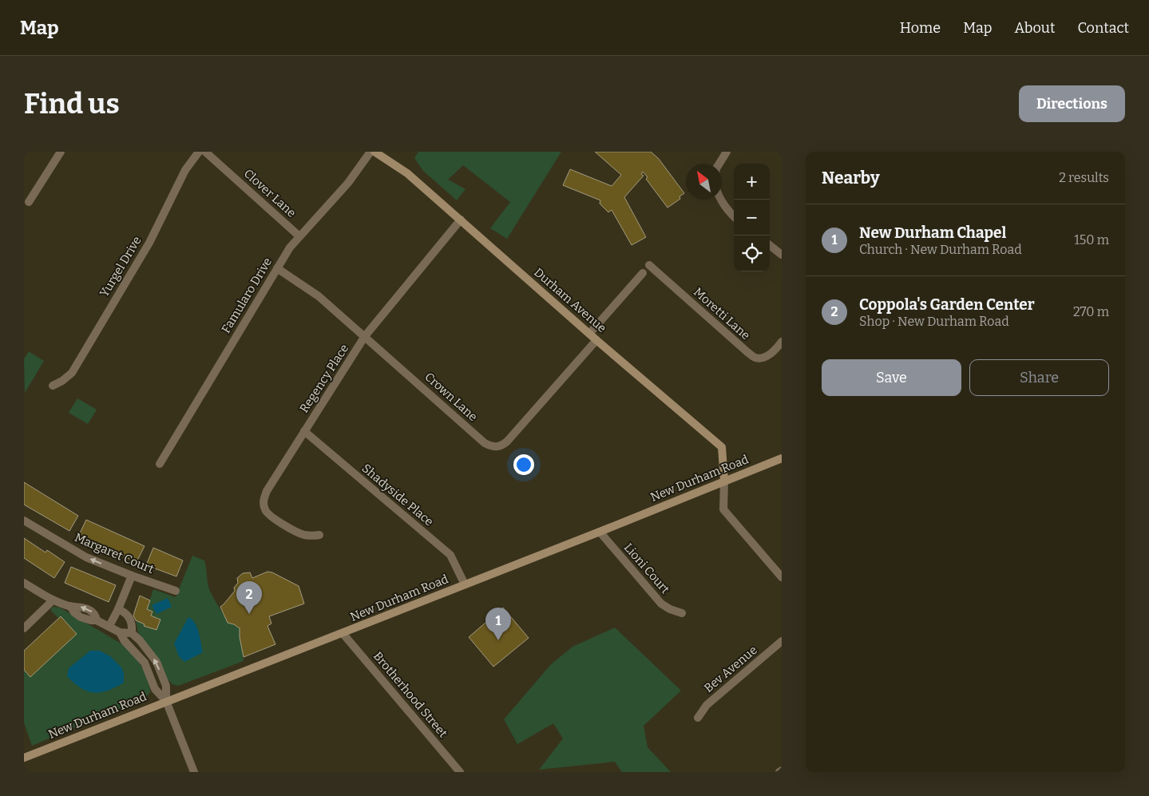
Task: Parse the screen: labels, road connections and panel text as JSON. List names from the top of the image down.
{
  "streets": {
    "main road": ["Durham Avenue", "New Durham Road"],
    "street": [
      "Clover Lane",
      "Yurgel Drive",
      "Famularo Drive",
      "Moretti Lane",
      "Regency Place",
      "Crown Lane",
      "Shadyside Place",
      "Margaret Court",
      "Lioni Court",
      "Bev Avenue",
      "Brotherhood Street"
    ]
  },
  "crossings": [
    ["Clover Lane", "Famularo Drive"],
    ["Famularo Drive", "Crown Lane"],
    ["Durham Avenue", "Regency Place"],
    ["Durham Avenue", "Crown Lane"],
    ["Durham Avenue", "New Durham Road"],
    ["Regency Place", "Crown Lane"],
    ["Regency Place", "Shadyside Place"],
    ["New Durham Road", "Shadyside Place"],
    ["New Durham Road", "Lioni Court"],
    ["New Durham Road", "Brotherhood Street"]
  ],
  "north": "top left",
  "page": {
    "header": "Map",
    "nav": [
      "Home",
      "Map",
      "About",
      "Contact"
    ],
    "buttons": [
      "Directions",
      ["Save", "Share"]
    ],
    "title": "Find us",
    "heading": ["Nearby", "2 results"],
    "map_buttons": ["+", "−"],
    "list": [
      {
        "mark": "1",
        "name": "New Durham Chapel",
        "note": "Church · New Durham Road",
        "value": "150 m"
      },
      {
        "mark": "2",
        "name": "Coppola's Garden Center",
        "note": "Shop · New Durham Road",
        "value": "270 m"
      }
    ],
    "pins": ["2", "1"]
  }
}
